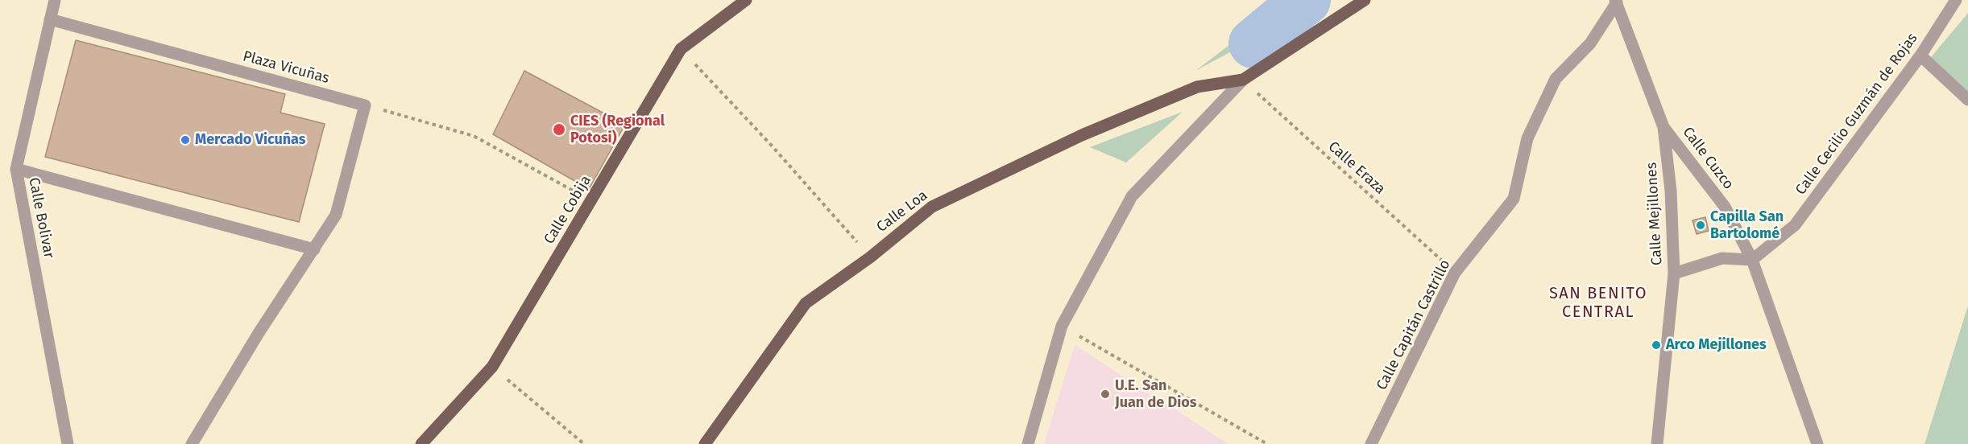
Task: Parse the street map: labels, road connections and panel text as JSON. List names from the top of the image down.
{
  "streets": {
    "main road": ["Calle Cobija", "Calle Loa"],
    "street": [
      "Plaza Vicuñas",
      "Calle Cecilio Guzmán de Rojas",
      "Calle Cuzco",
      "Calle Mejillones",
      "Calle Bolivar",
      "Calle Capitán Castrillo"
    ],
    "path": ["Calle Eraza"]
  },
  "crossings": [
    ["Plaza Vicuñas", "Calle Bolivar"],
    ["Calle Cecilio Guzmán de Rojas", "Calle Cuzco"],
    ["Calle Cuzco", "Calle Mejillones"],
    ["Calle Cuzco", "Calle Capitán Castrillo"],
    ["Calle Eraza", "Calle Loa"],
    ["Calle Eraza", "Calle Capitán Castrillo"]
  ],
  "districts": ["SAN BENITO CENTRAL"],
  "places": [
    "CIES (Regional Potosi)",
    "Mercado Vicuñas",
    "Capilla San Bartolomé",
    "Arco Mejillones",
    "U.E. San Juan de Dios"
  ]
}
